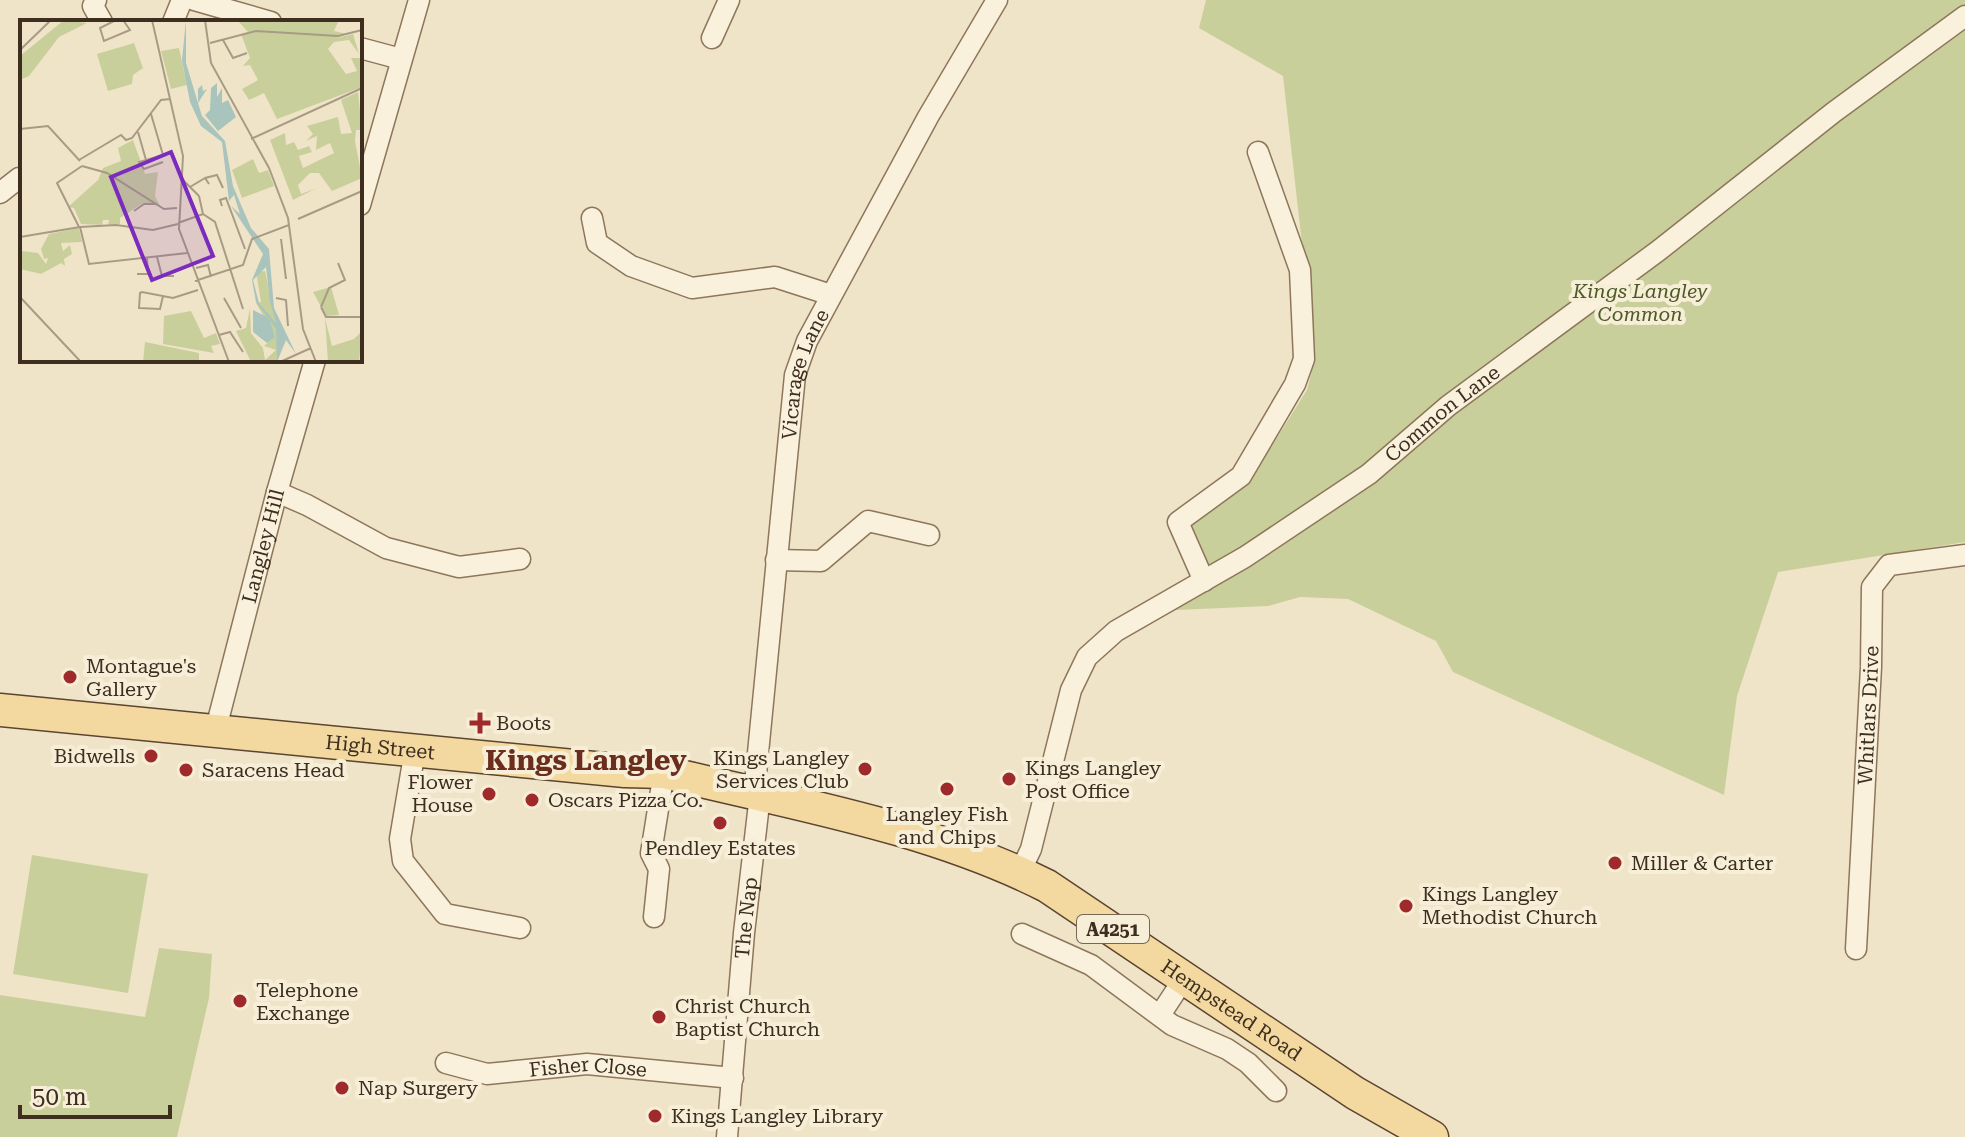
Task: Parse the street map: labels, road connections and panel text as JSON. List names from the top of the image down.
{
  "streets": {
    "main road": ["High Street", "A4251", "Hempstead Road"],
    "street": [
      "Vicarage Lane",
      "Common Lane",
      "Langley Hill",
      "Whitlars Drive",
      "The Nap",
      "Fisher Close"
    ]
  },
  "crossings": [
    ["Vicarage Lane", "High Street"],
    ["Vicarage Lane", "The Nap"],
    ["Vicarage Lane", "Hempstead Road"],
    ["Common Lane", "Hempstead Road"],
    ["Langley Hill", "High Street"],
    ["High Street", "The Nap"],
    ["High Street", "Hempstead Road"],
    ["The Nap", "Hempstead Road"],
    ["The Nap", "Fisher Close"]
  ],
  "districts": ["Kings Langley"],
  "parks": ["Kings Langley Common"],
  "places": {
    "other": [
      "Montague's Gallery",
      "Bidwells",
      "Kings Langley Services Club",
      "Saracens Head",
      "Kings Langley Post Office",
      "Langley Fish and Chips",
      "Flower House",
      "Oscars Pizza Co.",
      "Pendley Estates",
      "Miller & Carter",
      "Kings Langley Methodist Church",
      "Telephone Exchange",
      "Christ Church Baptist Church",
      "Nap Surgery",
      "Kings Langley Library"
    ],
    "health": ["Boots"]
  },
  "scale_bar": "50 m"
}
